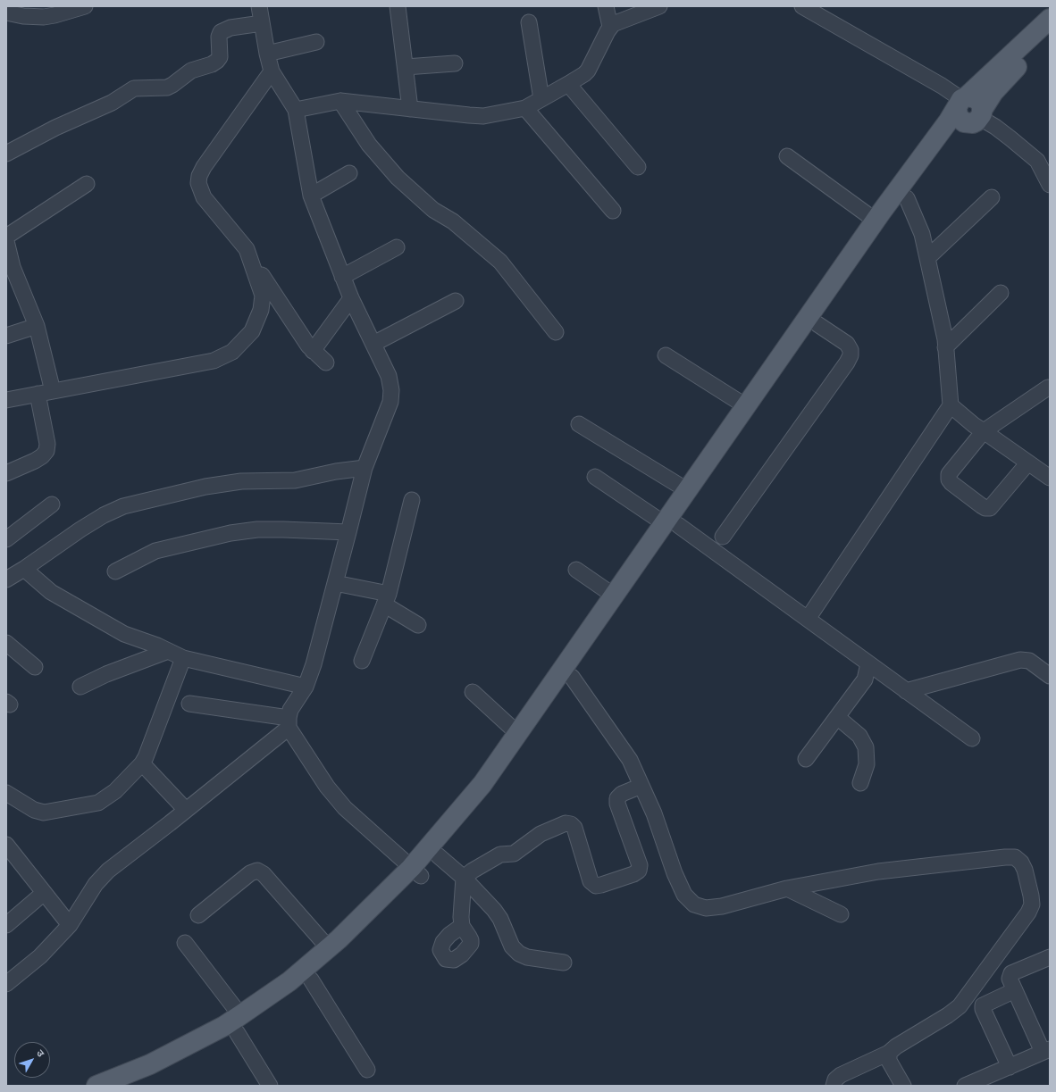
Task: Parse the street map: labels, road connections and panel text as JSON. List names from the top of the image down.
{
  "north": "top right"
}
